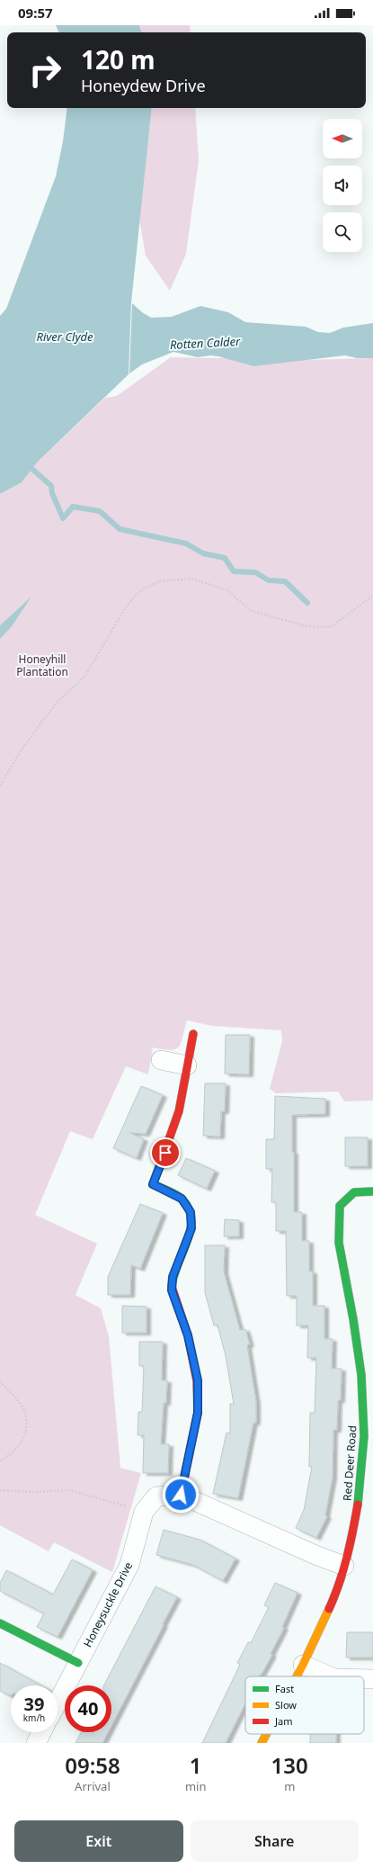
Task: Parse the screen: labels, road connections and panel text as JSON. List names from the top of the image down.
{
  "streets": {
    "street": ["Red Deer Road", "Honeysuckle Drive"]
  },
  "crossings": [
    ["Red Deer Road", "Honeysuckle Drive"]
  ],
  "water": ["River Clyde", "Rotten Calder"],
  "parks": ["Honeyhill Plantation"],
  "legend": ["Fast", "Slow", "Jam"],
  "north": "left",
  "page": {
    "status": "09:57",
    "turn": ["120 m", "Honeydew Drive"],
    "speed": "39 km/h",
    "limit": "40",
    "eta": [
      "09:58",
      "Arrival",
      "1",
      "min",
      "130",
      "m"
    ],
    "buttons": ["Exit", "Share"]
  }
}
